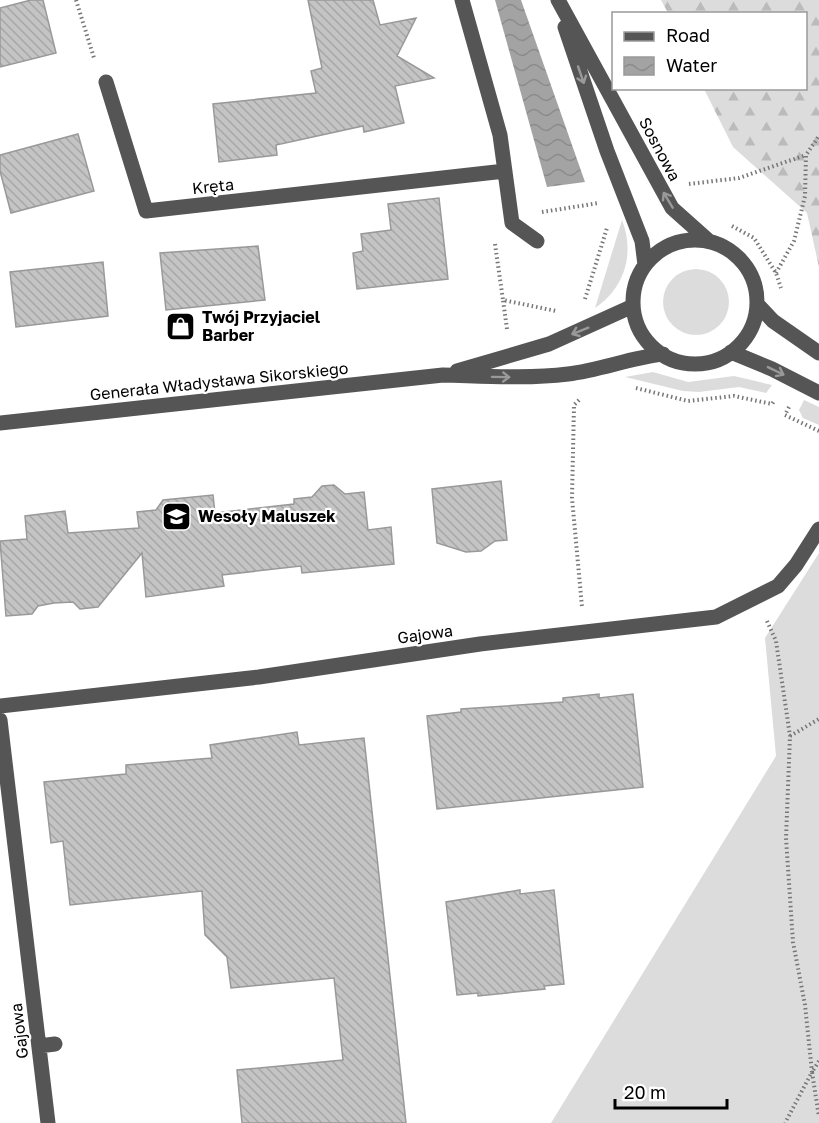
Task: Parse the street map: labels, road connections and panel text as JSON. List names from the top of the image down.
{
  "streets": {
    "street": [
      "Sosnowa",
      "Kręta",
      "Generała Władysława Sikorskiego",
      "Gajowa"
    ]
  },
  "crossings": [
    ["Sosnowa", "Generała Władysława Sikorskiego"]
  ],
  "places": {
    "shop": ["Twój Przyjaciel Barber"],
    "school or university": ["Wesoły Maluszek"]
  },
  "legend": ["Road", "Water"],
  "scale_bar": "20 m"
}
